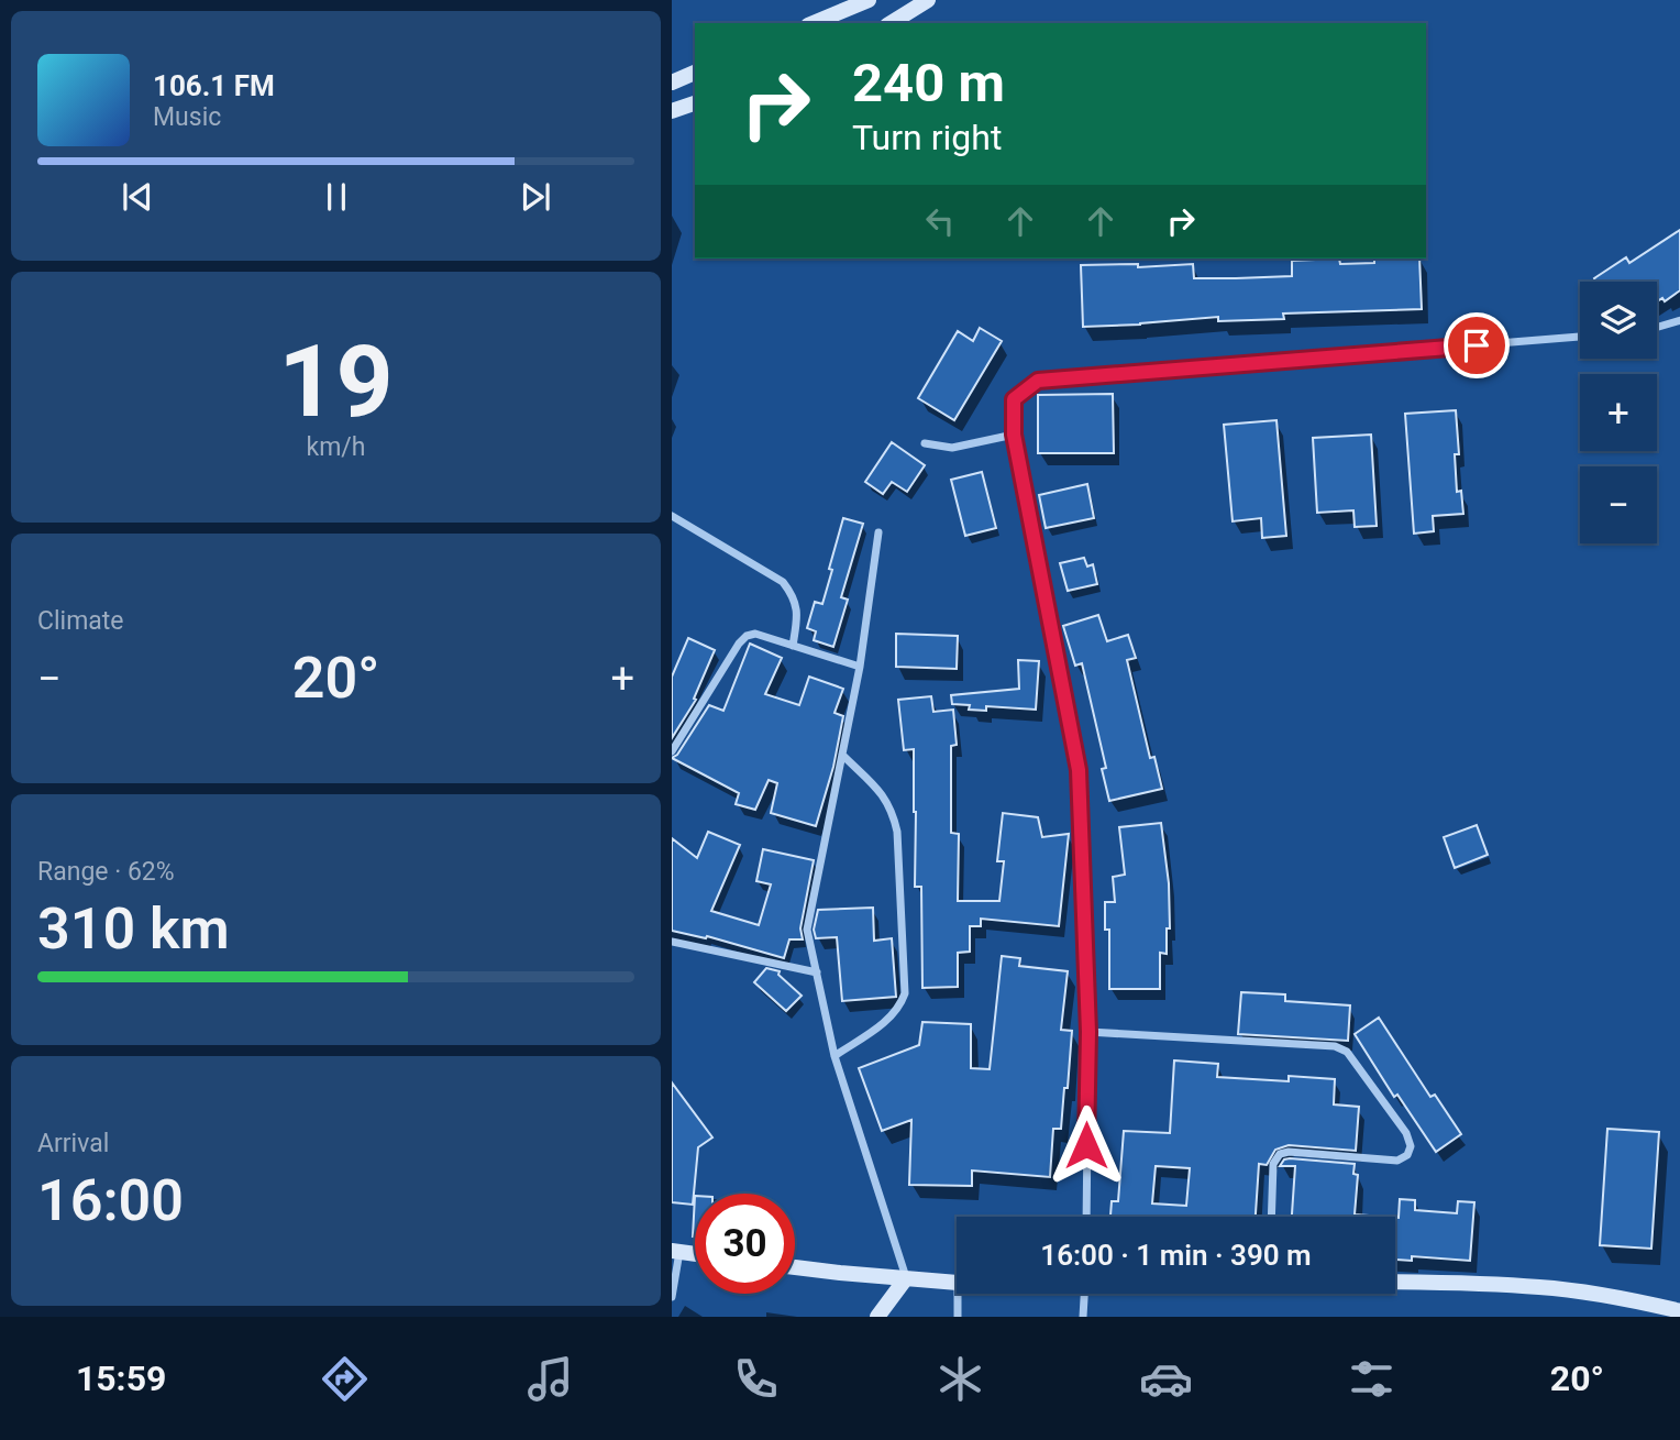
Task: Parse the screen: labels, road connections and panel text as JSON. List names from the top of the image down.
{
  "page": {
    "turn": ["240 m", "Turn right"],
    "song": ["106.1 FM", "Music"],
    "tile": [
      ["19", "km/h"],
      "Climate",
      ["Range · 62%", "310 km"],
      ["Arrival", "16:00"]
    ],
    "map_buttons": ["+", "−"],
    "heat": ["−", "20°", "+"],
    "limit": "30",
    "trip": "16:00 · 1 min · 390 m",
    "tabs": ["15:59", "20°"]
  }
}
